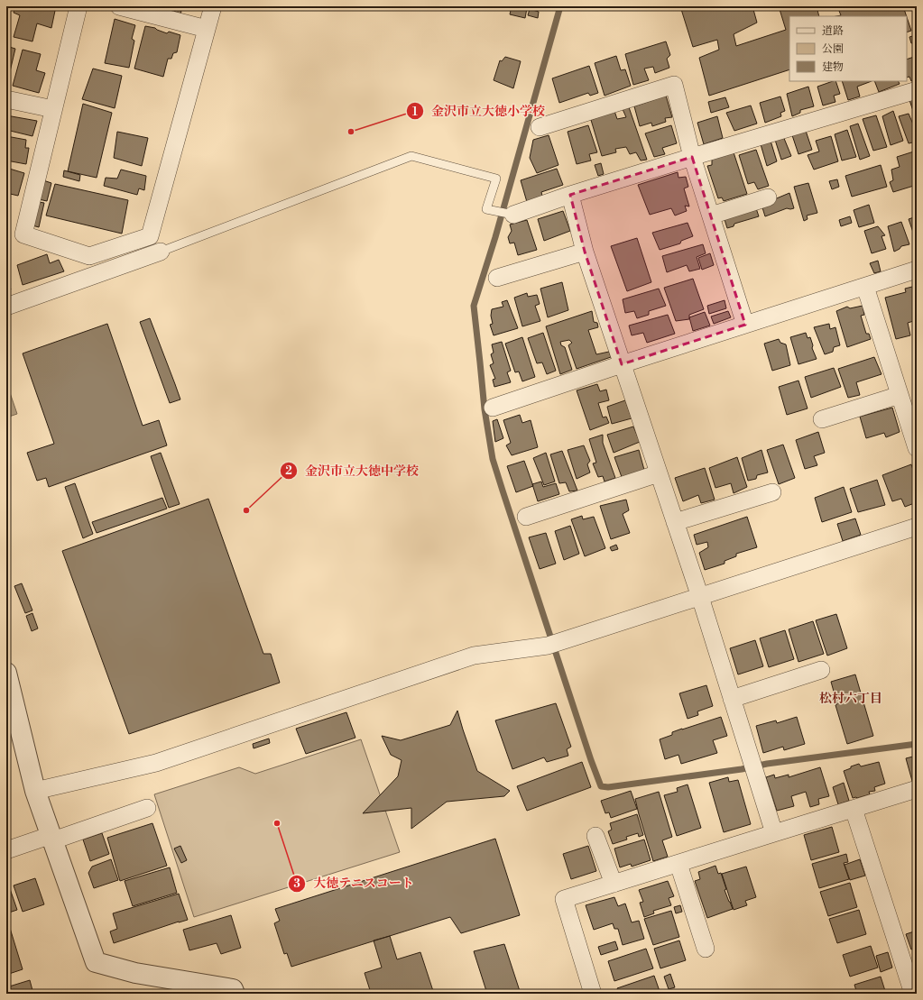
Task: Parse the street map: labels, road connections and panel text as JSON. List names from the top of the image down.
{
  "districts": ["松村六丁目"],
  "places": ["金沢市立大徳小学校", "金沢市立大徳中学校", "大徳テニスコート"],
  "legend": ["道路", "公園", "建物"]
}
